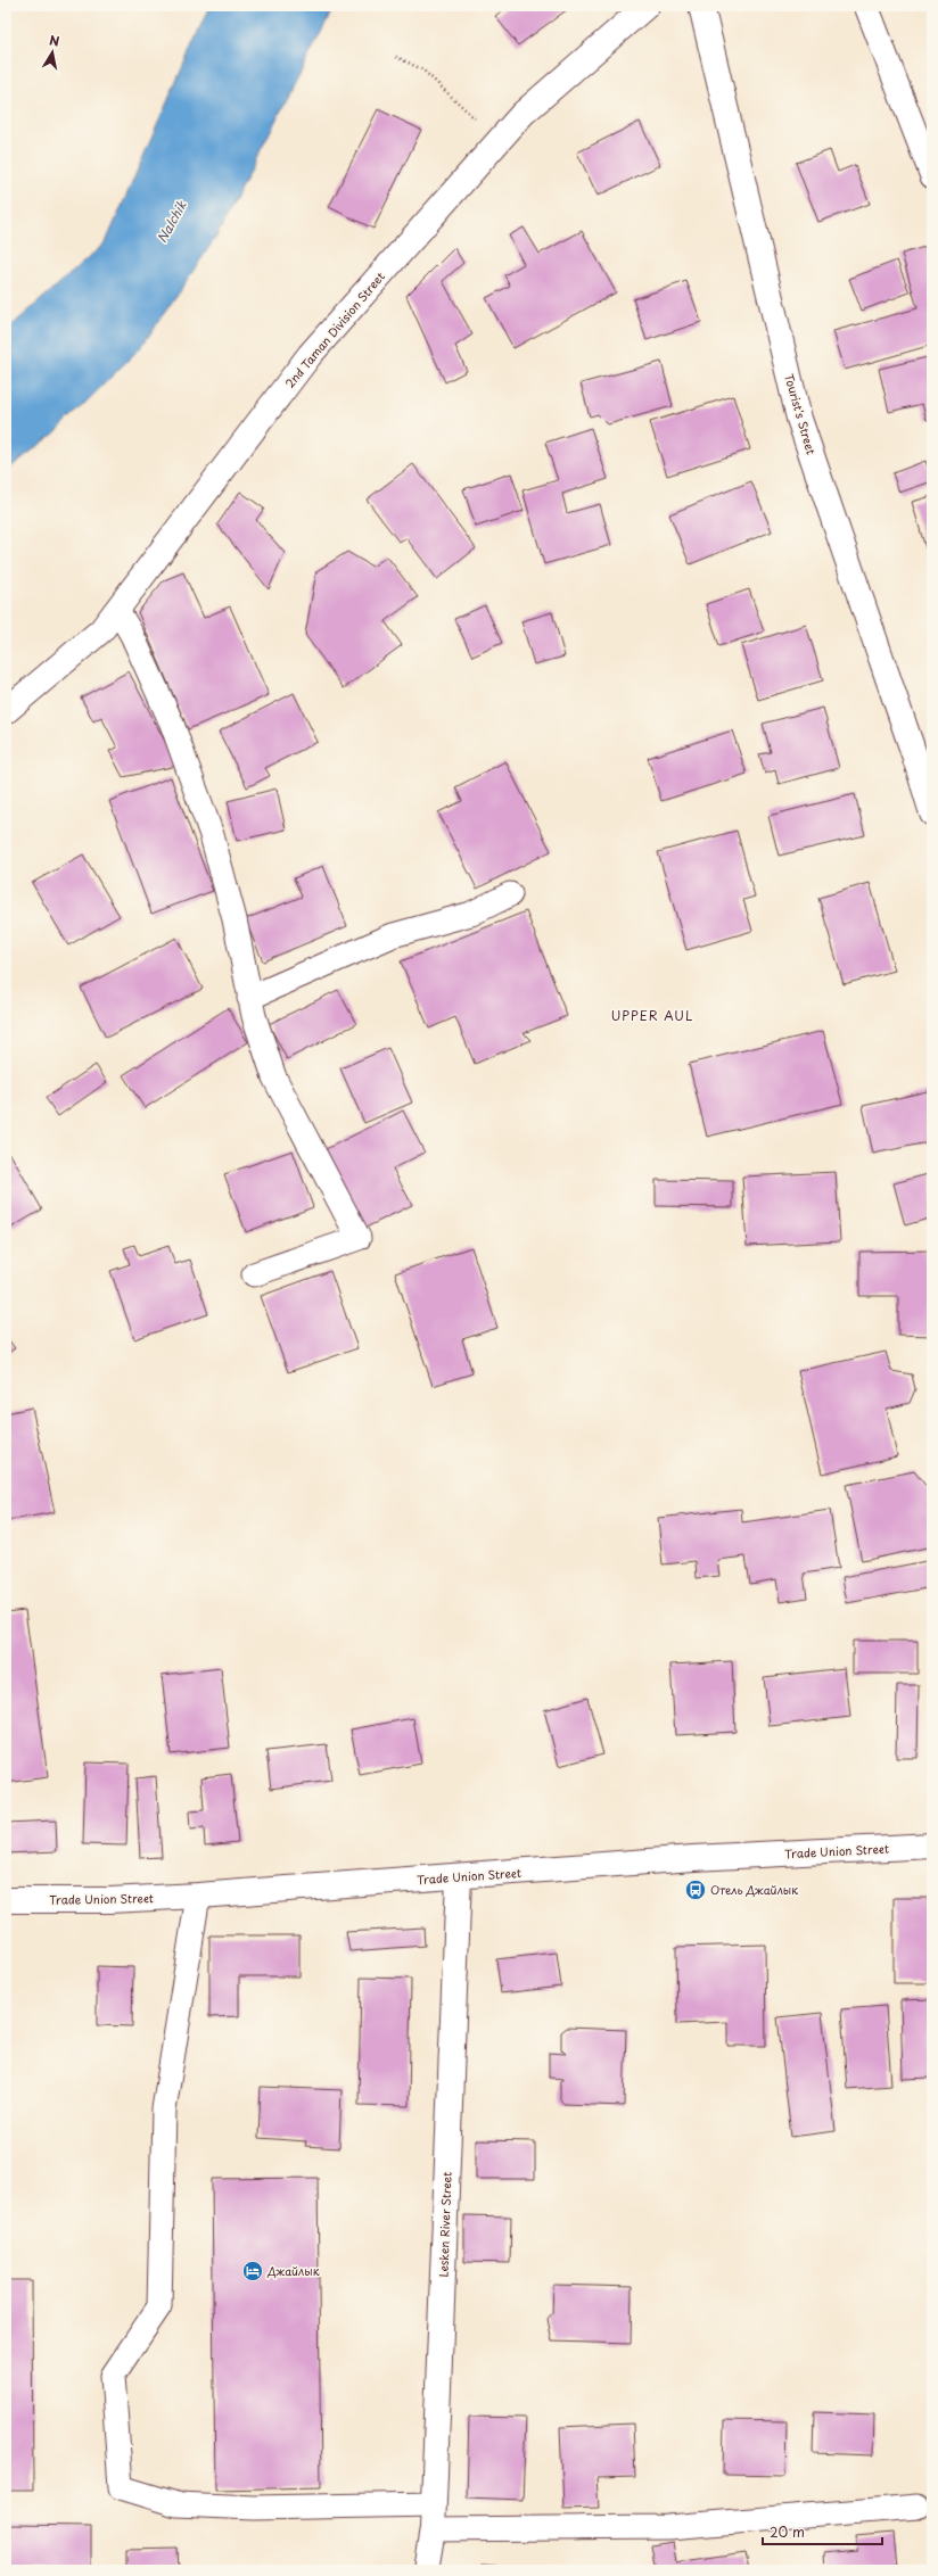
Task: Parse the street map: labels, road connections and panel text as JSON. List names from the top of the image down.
{
  "streets": {
    "street": [
      "2nd Taman Division Street",
      "Tourist's Street",
      "Trade Union Street",
      "Lesken River Street"
    ]
  },
  "crossings": [
    ["Trade Union Street", "Lesken River Street"]
  ],
  "districts": ["UPPER AUL"],
  "water": ["Nalchik"],
  "places": {
    "bus stop": ["Отель Джайлык"],
    "hotel": ["Джайлык"]
  },
  "scale_bar": "20 m",
  "north": "top"
}
